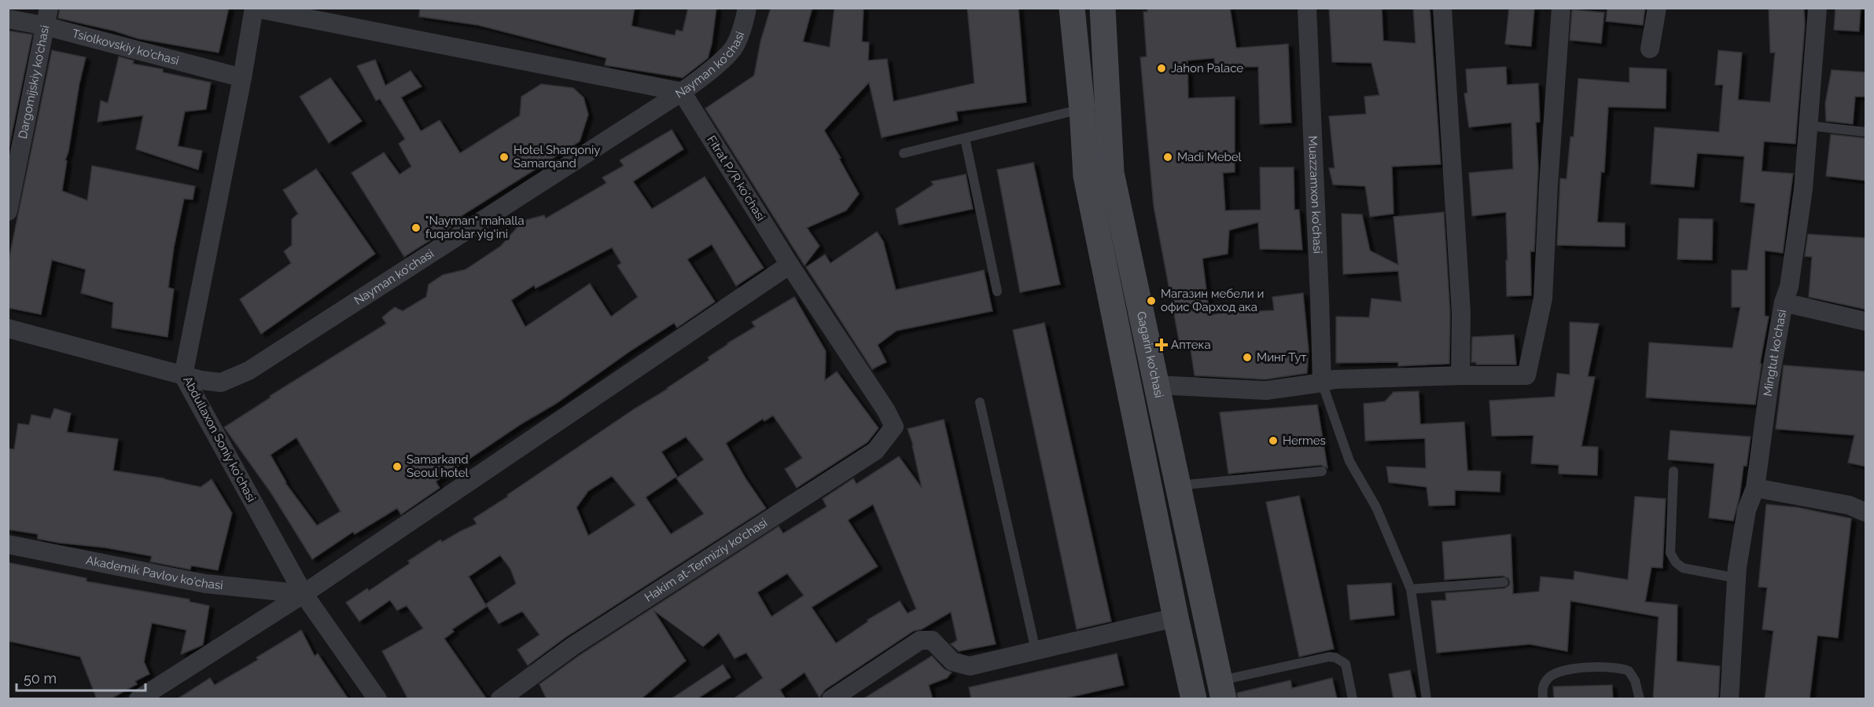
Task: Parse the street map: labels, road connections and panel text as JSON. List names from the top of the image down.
{
  "streets": {
    "main road": ["Gagarin ko'chasi"],
    "street": [
      "Tsiolkovskiy ko'chasi",
      "Nayman ko'chasi",
      "Dargomijskiy ko'chasi",
      "Fitrat P/R ko'chasi",
      "Muazzamxon ko'chasi",
      "Mingtut ko'chasi",
      "Abdullaxon Soniy ko'chasi",
      "Hakim at-Termiziy ko'chasi",
      "Akademik Pavlov ko'chasi"
    ]
  },
  "crossings": [
    ["Tsiolkovskiy ko'chasi", "Dargomijskiy ko'chasi"],
    ["Tsiolkovskiy ko'chasi", "Abdullaxon Soniy ko'chasi"],
    ["Nayman ko'chasi", "Fitrat P/R ko'chasi"],
    ["Nayman ko'chasi", "Abdullaxon Soniy ko'chasi"],
    ["Fitrat P/R ko'chasi", "Hakim at-Termiziy ko'chasi"],
    ["Abdullaxon Soniy ko'chasi", "Akademik Pavlov ko'chasi"]
  ],
  "places": {
    "other": [
      "Jahon Palace",
      "Hotel Sharqoniy Samarqand",
      "Madi Mebel",
      "\"Nayman\" mahalla fuqarolar yig'ini",
      "Магазин мебели и офис Фарход ака",
      "Минг Тут",
      "Hermes",
      "Samarkand Seoul hotel"
    ],
    "health": ["Аптека"]
  },
  "scale_bar": "50 m"
}
